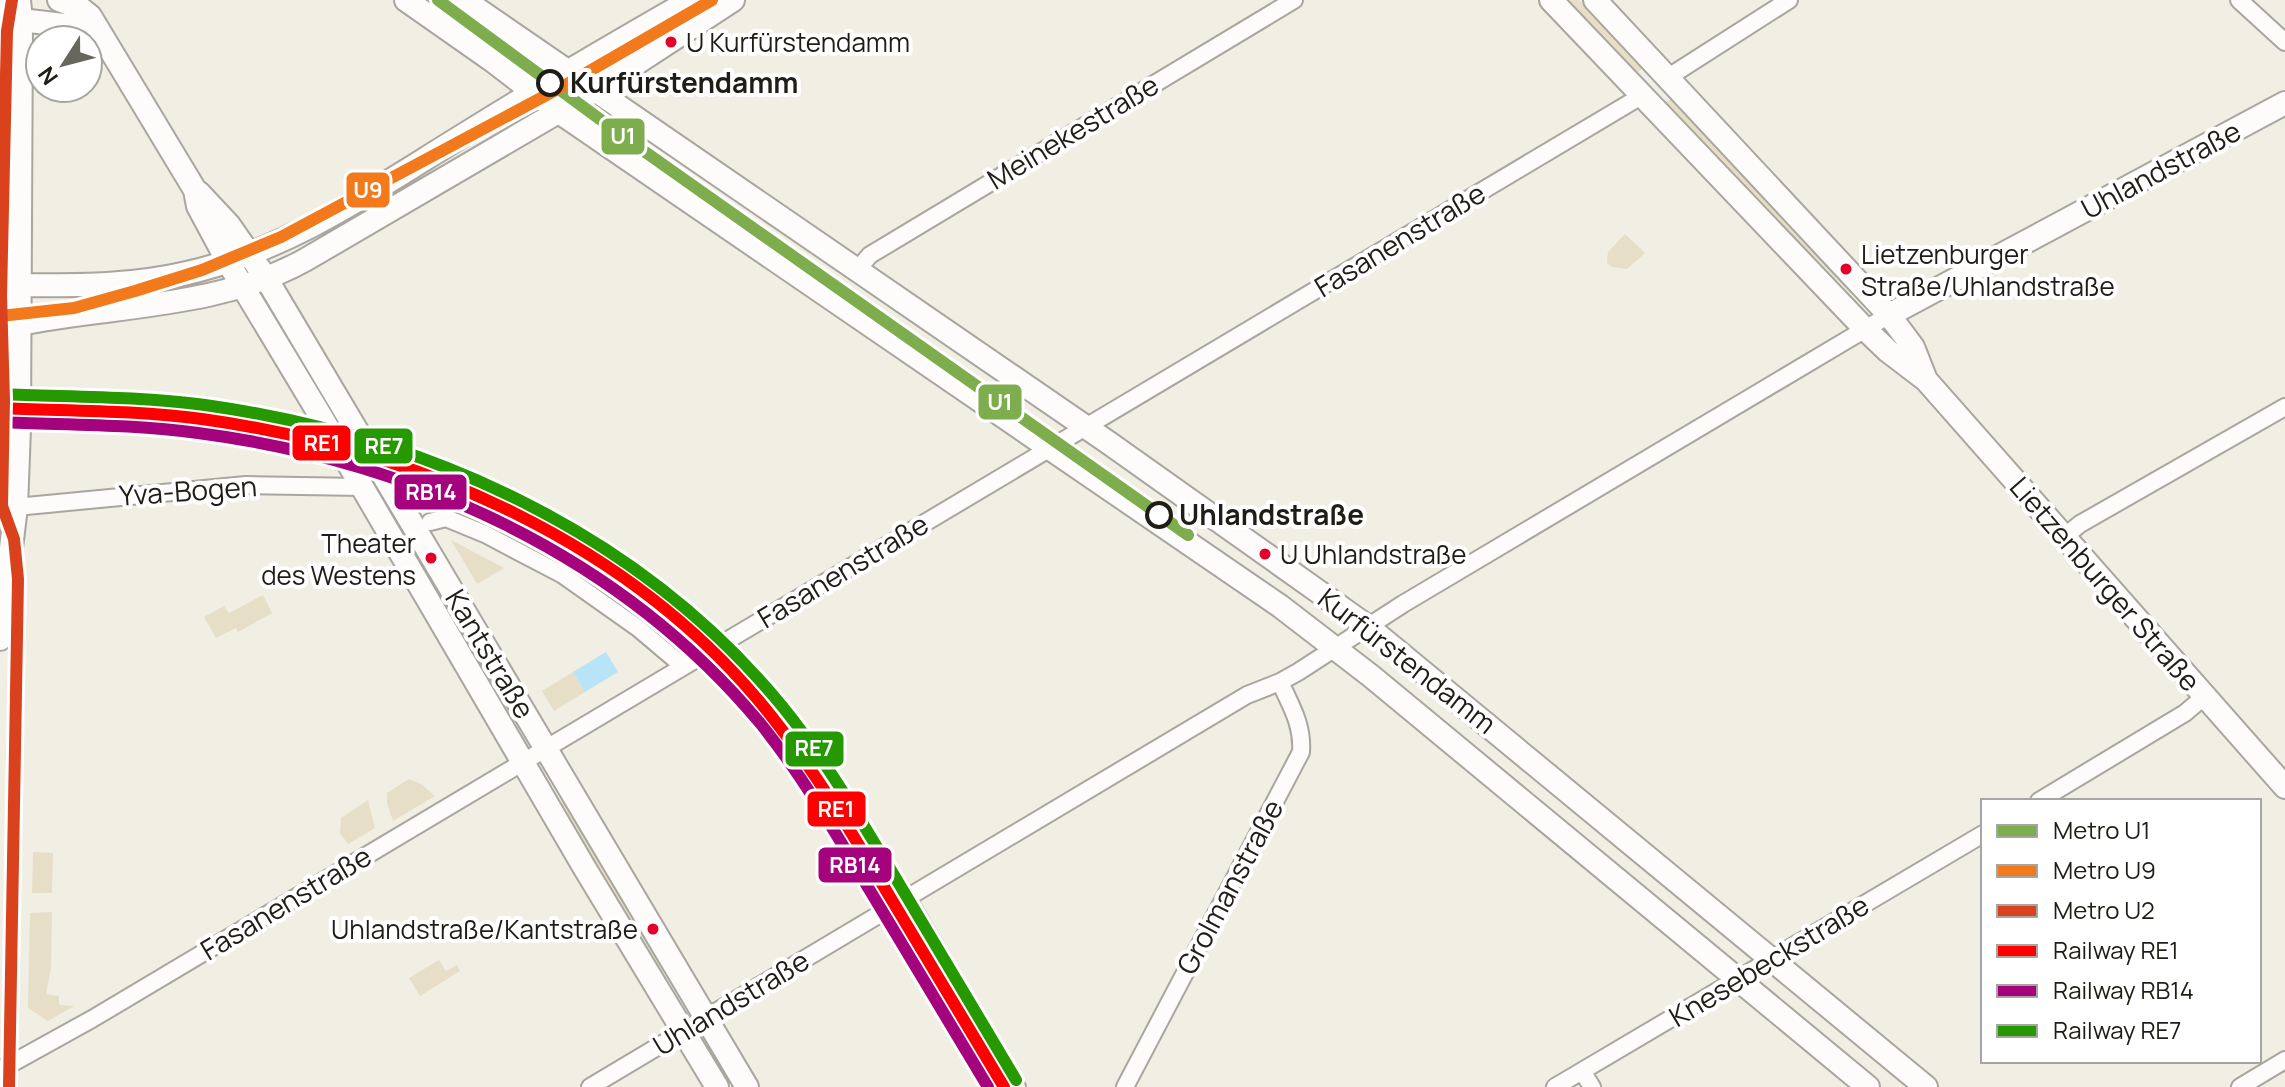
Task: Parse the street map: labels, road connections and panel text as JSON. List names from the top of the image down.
{
  "streets": {
    "main road": [
      "Uhlandstraße",
      "Lietzenburger Straße",
      "Kantstraße",
      "Kurfürstendamm"
    ],
    "street": [
      "Meinekestraße",
      "Fasanenstraße",
      "Yva-Bogen",
      "Grolmanstraße",
      "Knesebeckstraße"
    ]
  },
  "crossings": [
    ["Meinekestraße", "Kurfürstendamm"],
    ["Uhlandstraße", "Lietzenburger Straße"],
    ["Uhlandstraße", "Kantstraße"],
    ["Uhlandstraße", "Kurfürstendamm"],
    ["Uhlandstraße", "Grolmanstraße"],
    ["Fasanenstraße", "Lietzenburger Straße"],
    ["Fasanenstraße", "Kantstraße"],
    ["Fasanenstraße", "Kurfürstendamm"],
    ["Yva-Bogen", "Kantstraße"],
    ["Kurfürstendamm", "Knesebeckstraße"]
  ],
  "places": [
    "U Kurfürstendamm",
    "Kurfürstendamm",
    "Lietzenburger Straße/Uhlandstraße",
    "Uhlandstraße",
    "U Uhlandstraße",
    "Theater des Westens",
    "Uhlandstraße/Kantstraße"
  ],
  "lines": [
    "metro line U1",
    "metro line U9",
    "metro line U2",
    "rail line RE7",
    "rail line RE1",
    "rail line RB14"
  ],
  "legend": [
    "Metro U1",
    "Metro U9",
    "Metro U2",
    "Railway RE1",
    "Railway RB14",
    "Railway RE7"
  ],
  "north": "bottom left"
}
